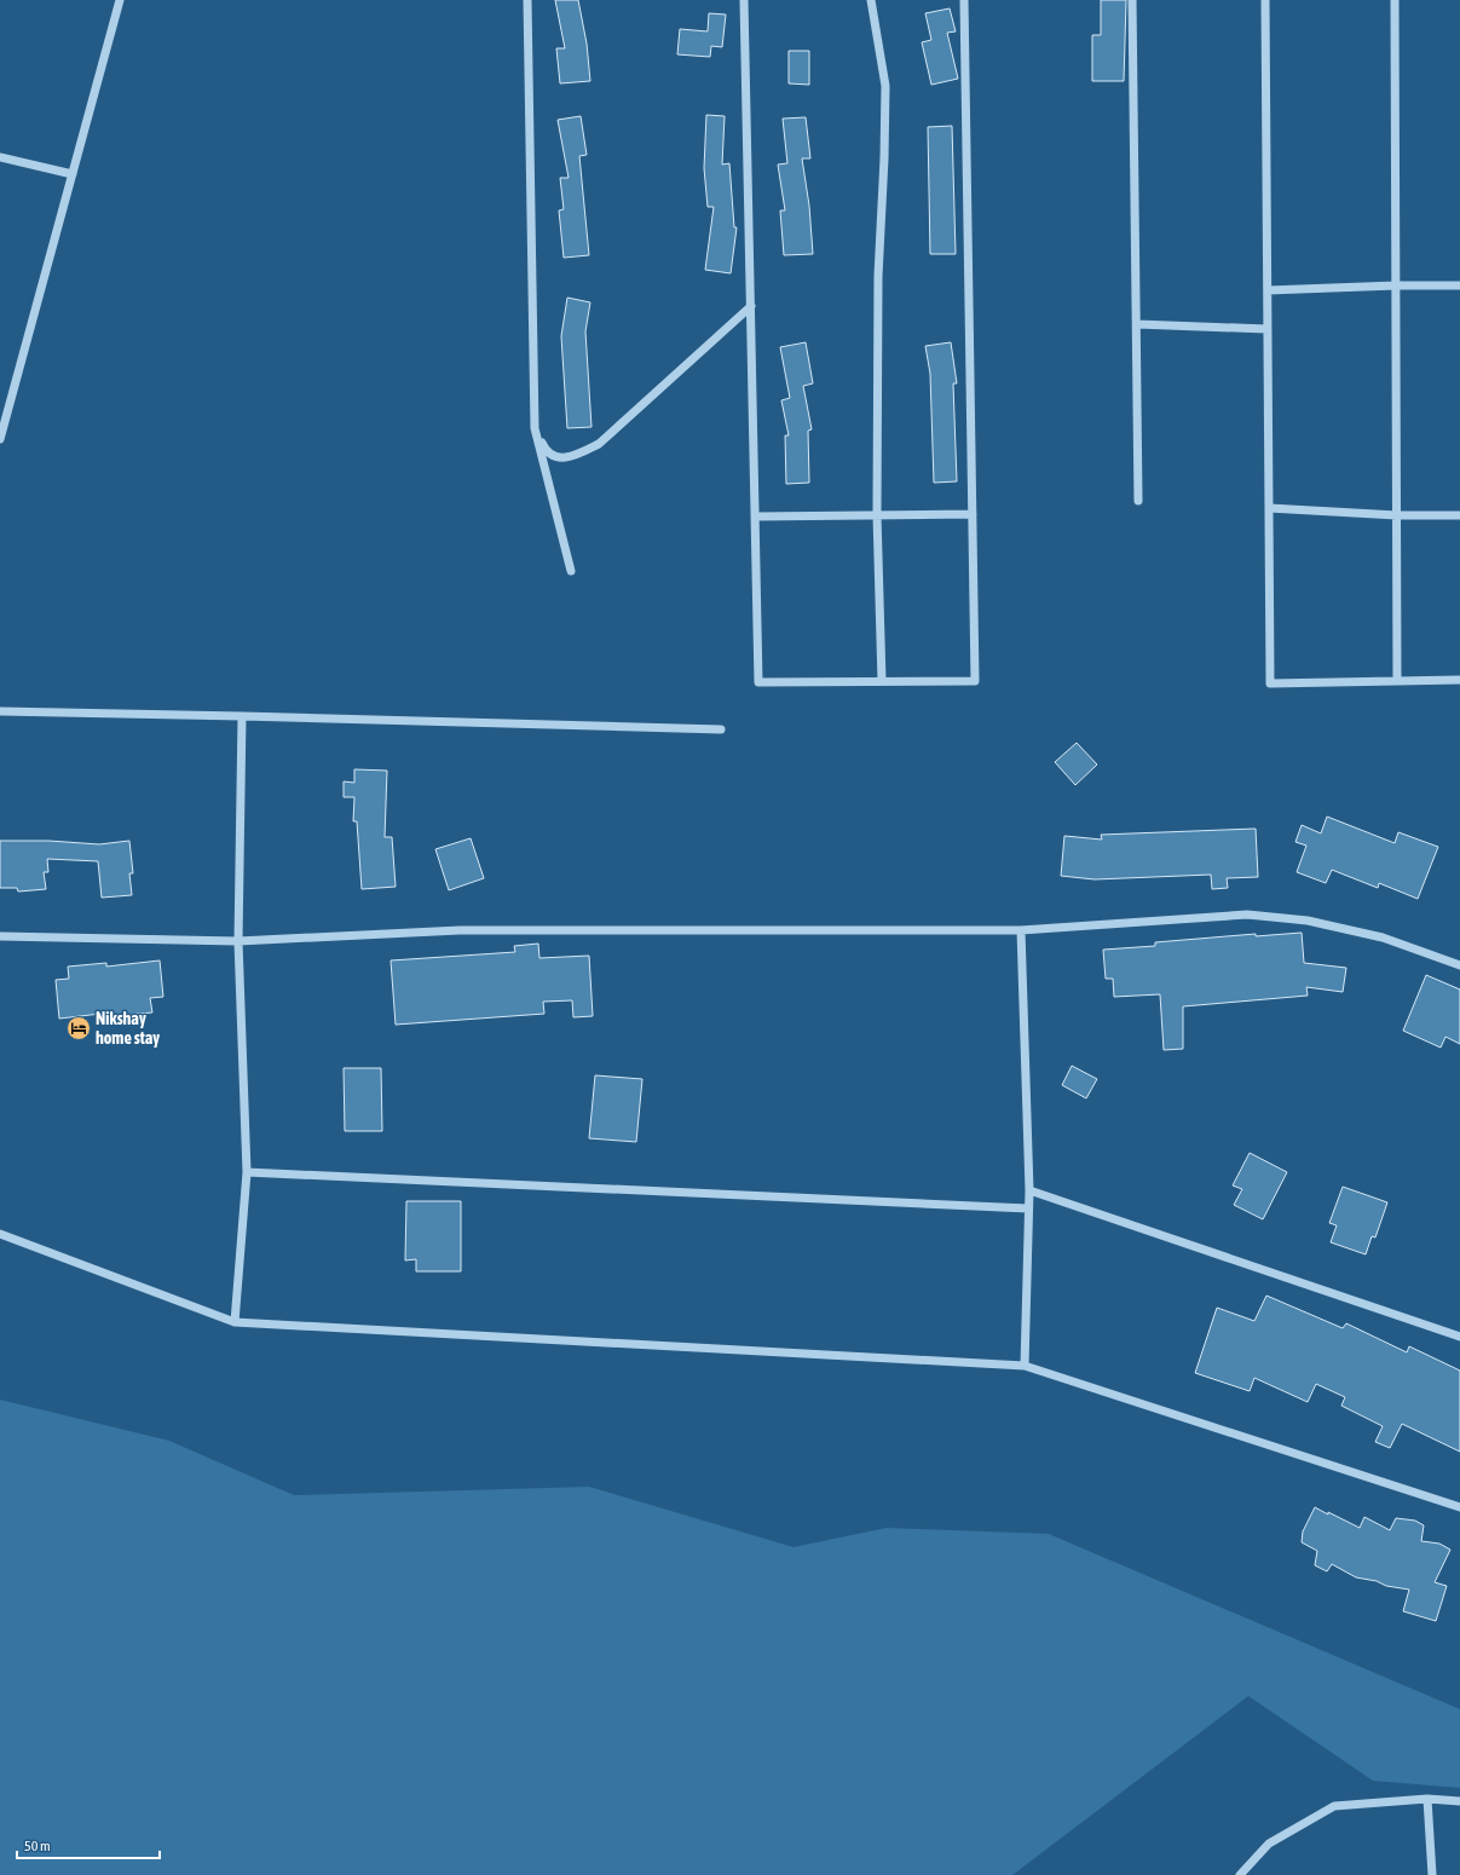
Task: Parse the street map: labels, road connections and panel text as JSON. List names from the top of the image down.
{
  "places": {
    "hotel": ["Nikshay home stay"]
  },
  "scale_bar": "50 m"
}
